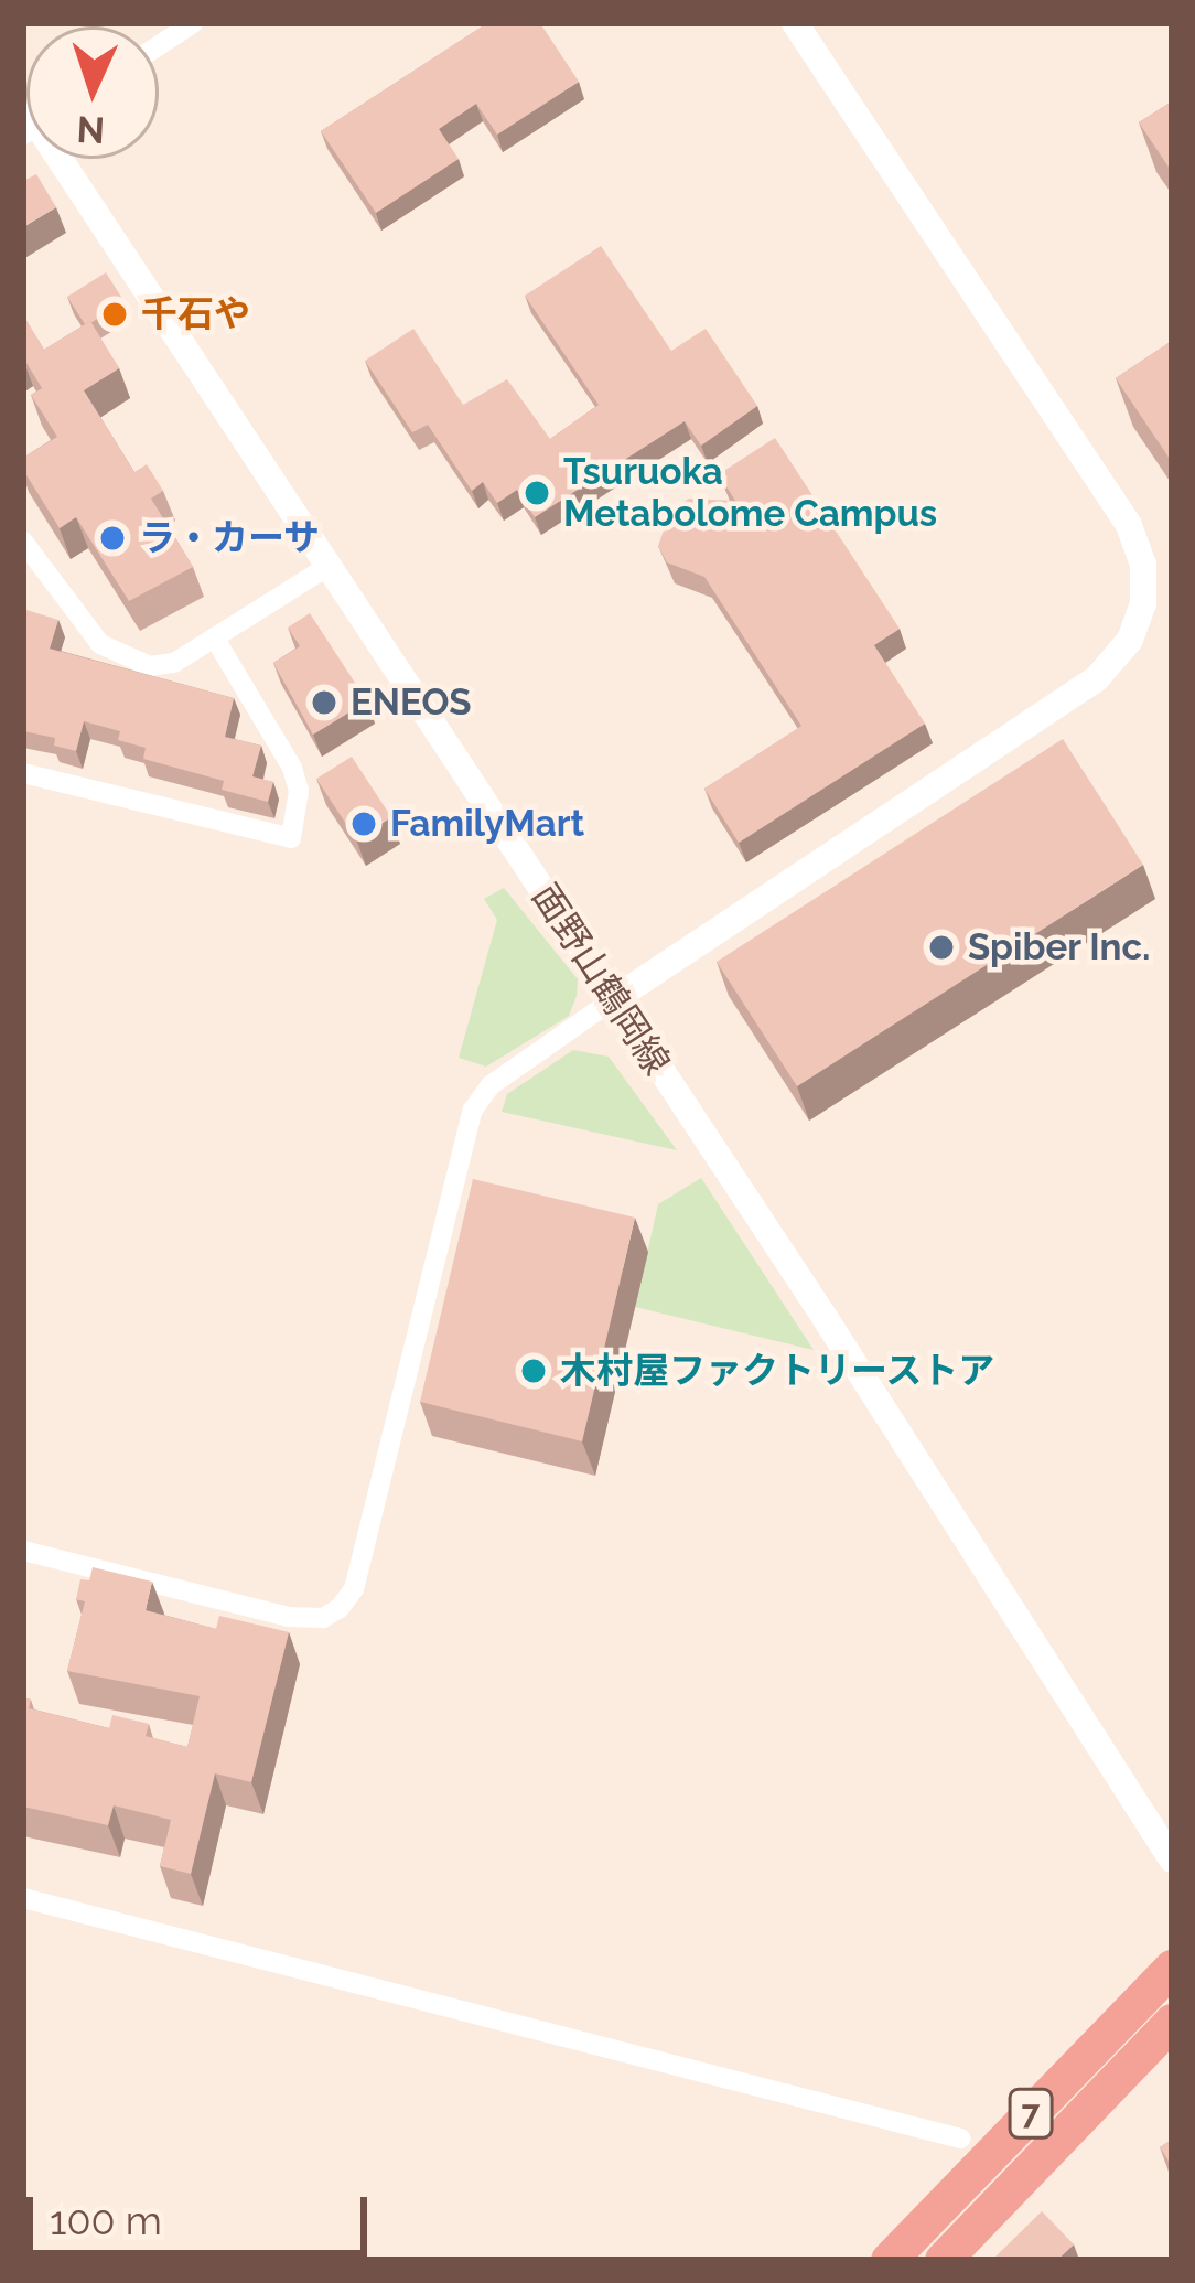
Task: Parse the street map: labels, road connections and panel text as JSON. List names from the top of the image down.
{
  "streets": {
    "highway": ["7"],
    "main road": ["面野山鶴岡線"]
  },
  "places": [
    "千石や",
    "Tsuruoka Metabolome Campus",
    "ラ・カーサ",
    "ENEOS",
    "FamilyMart",
    "Spiber Inc.",
    "木村屋ファクトリーストア"
  ],
  "scale_bar": "100 m",
  "north": "bottom"
}
